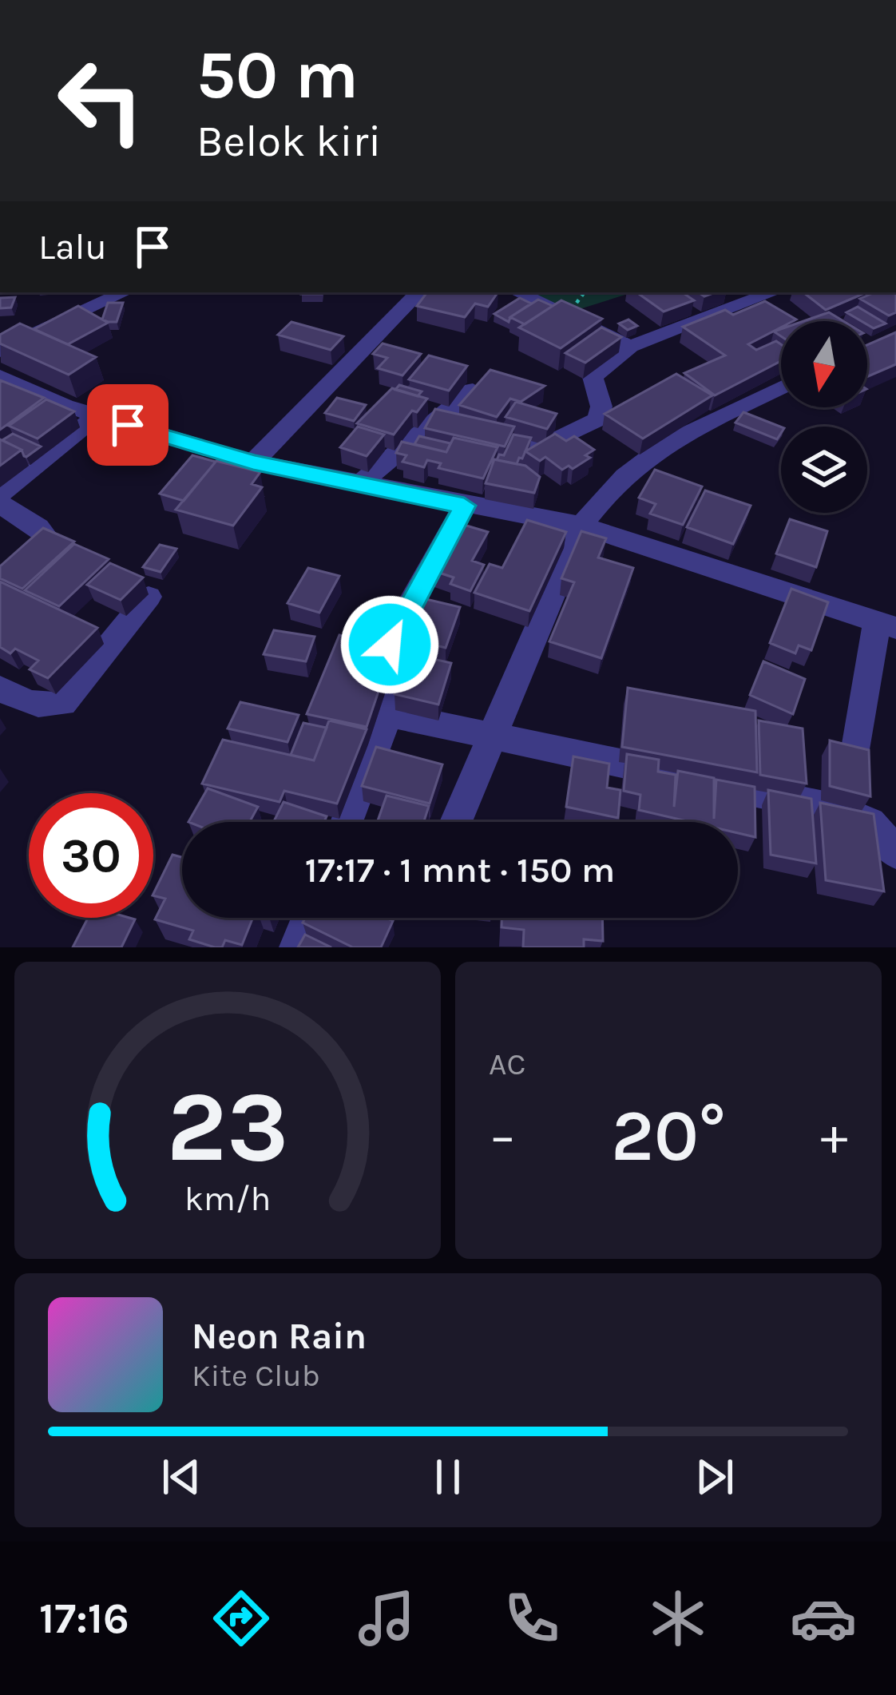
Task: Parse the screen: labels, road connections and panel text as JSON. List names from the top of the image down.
{
  "north": "bottom",
  "page": {
    "turn": ["50 m", "Belok kiri"],
    "then": "Lalu",
    "limit": "30",
    "trip": "17:17 · 1 mnt · 150 m",
    "tile": "AC",
    "heat": ["−", "20°", "+"],
    "song": ["Neon Rain", "Kite Club"],
    "tabs": "17:16",
    "gauge": ["23", "km/h"]
  }
}
